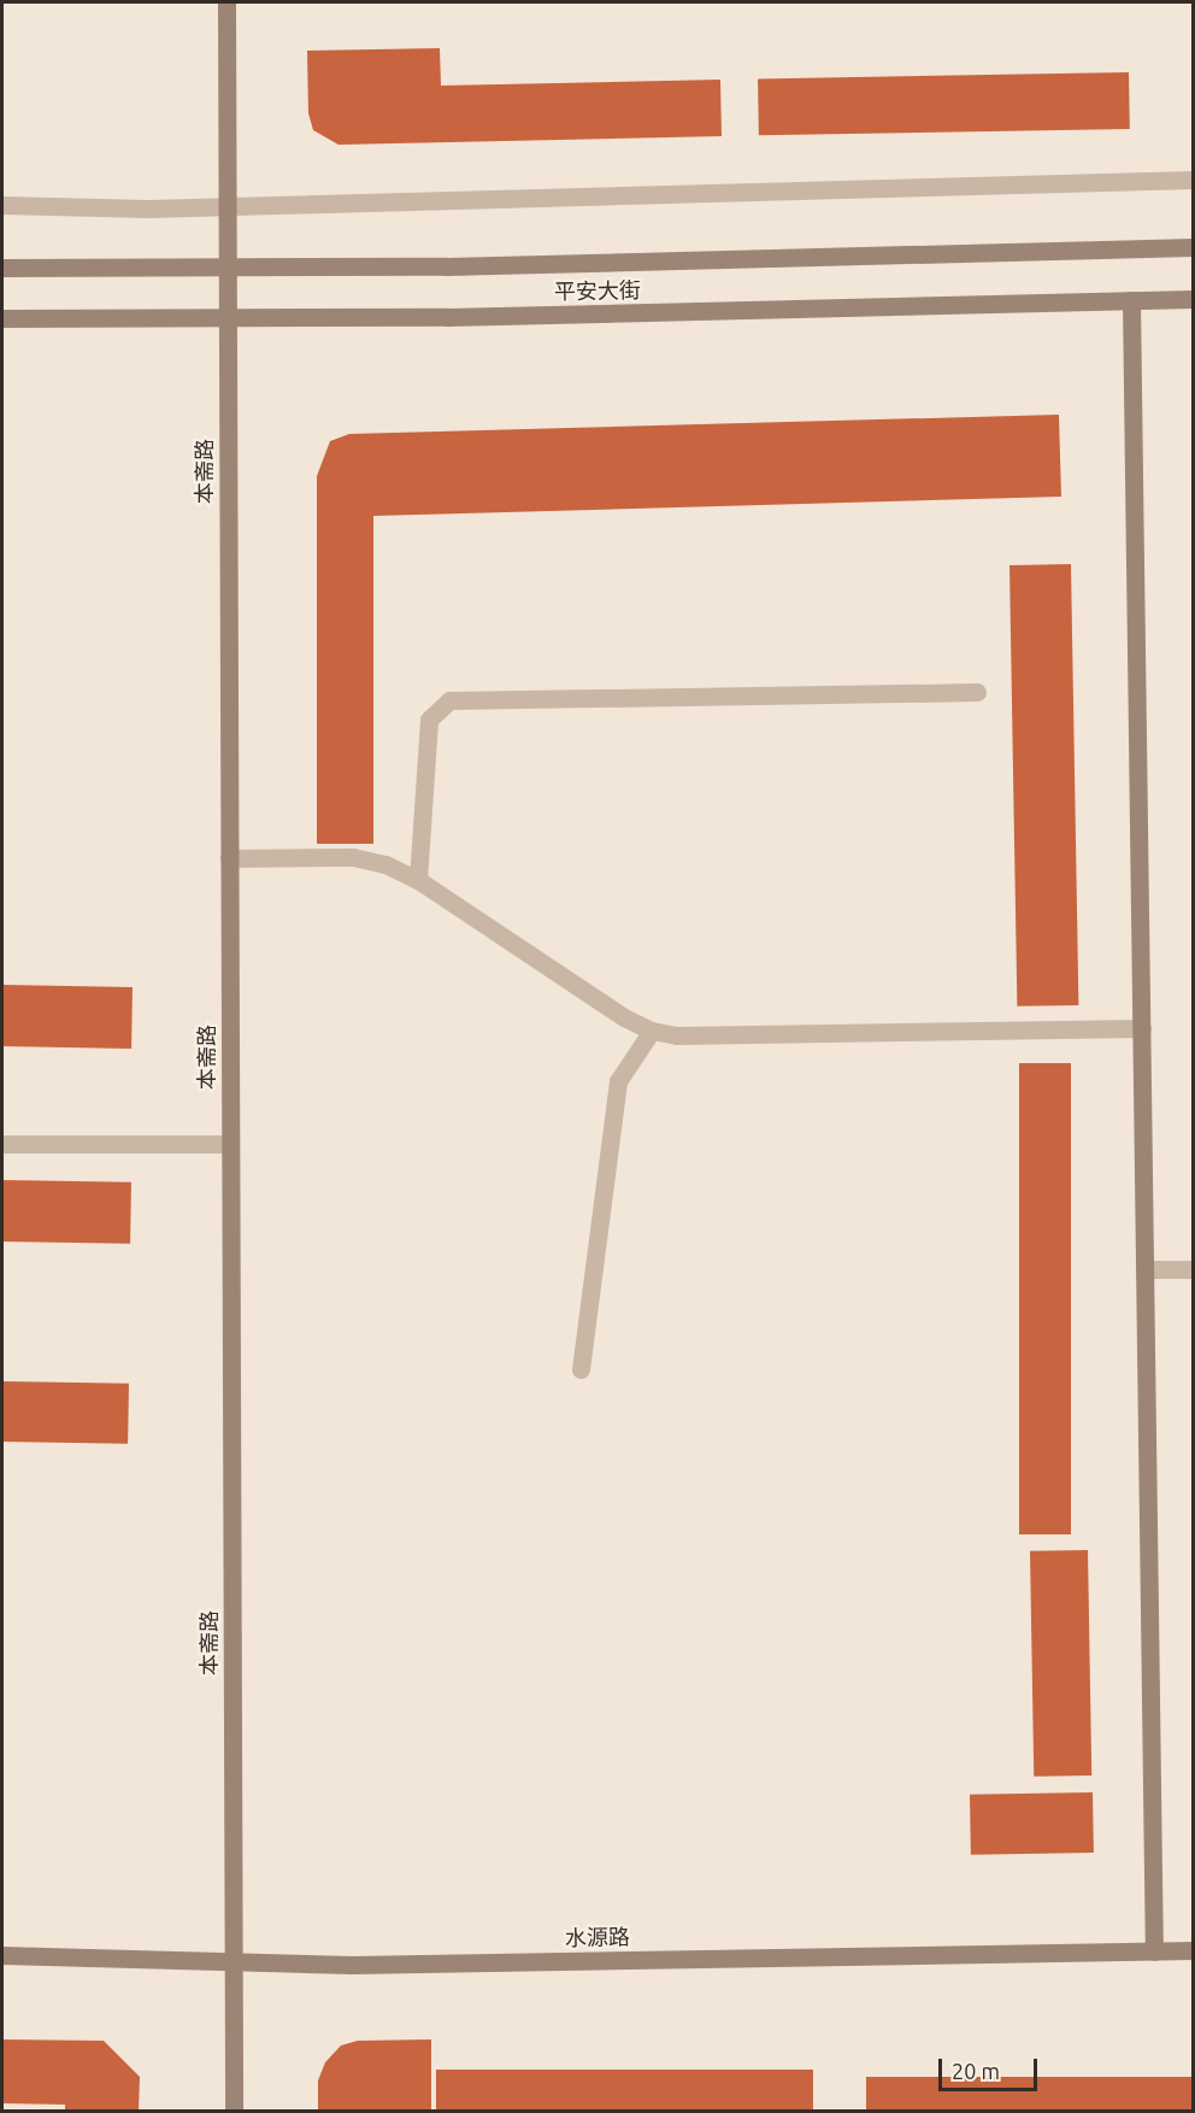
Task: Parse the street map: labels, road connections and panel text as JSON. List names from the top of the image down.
{
  "streets": {
    "street": ["平安大街", "本斋路", "水源路"]
  },
  "crossings": [
    ["平安大街", "本斋路"],
    ["本斋路", "水源路"]
  ],
  "scale_bar": "20 m"
}
